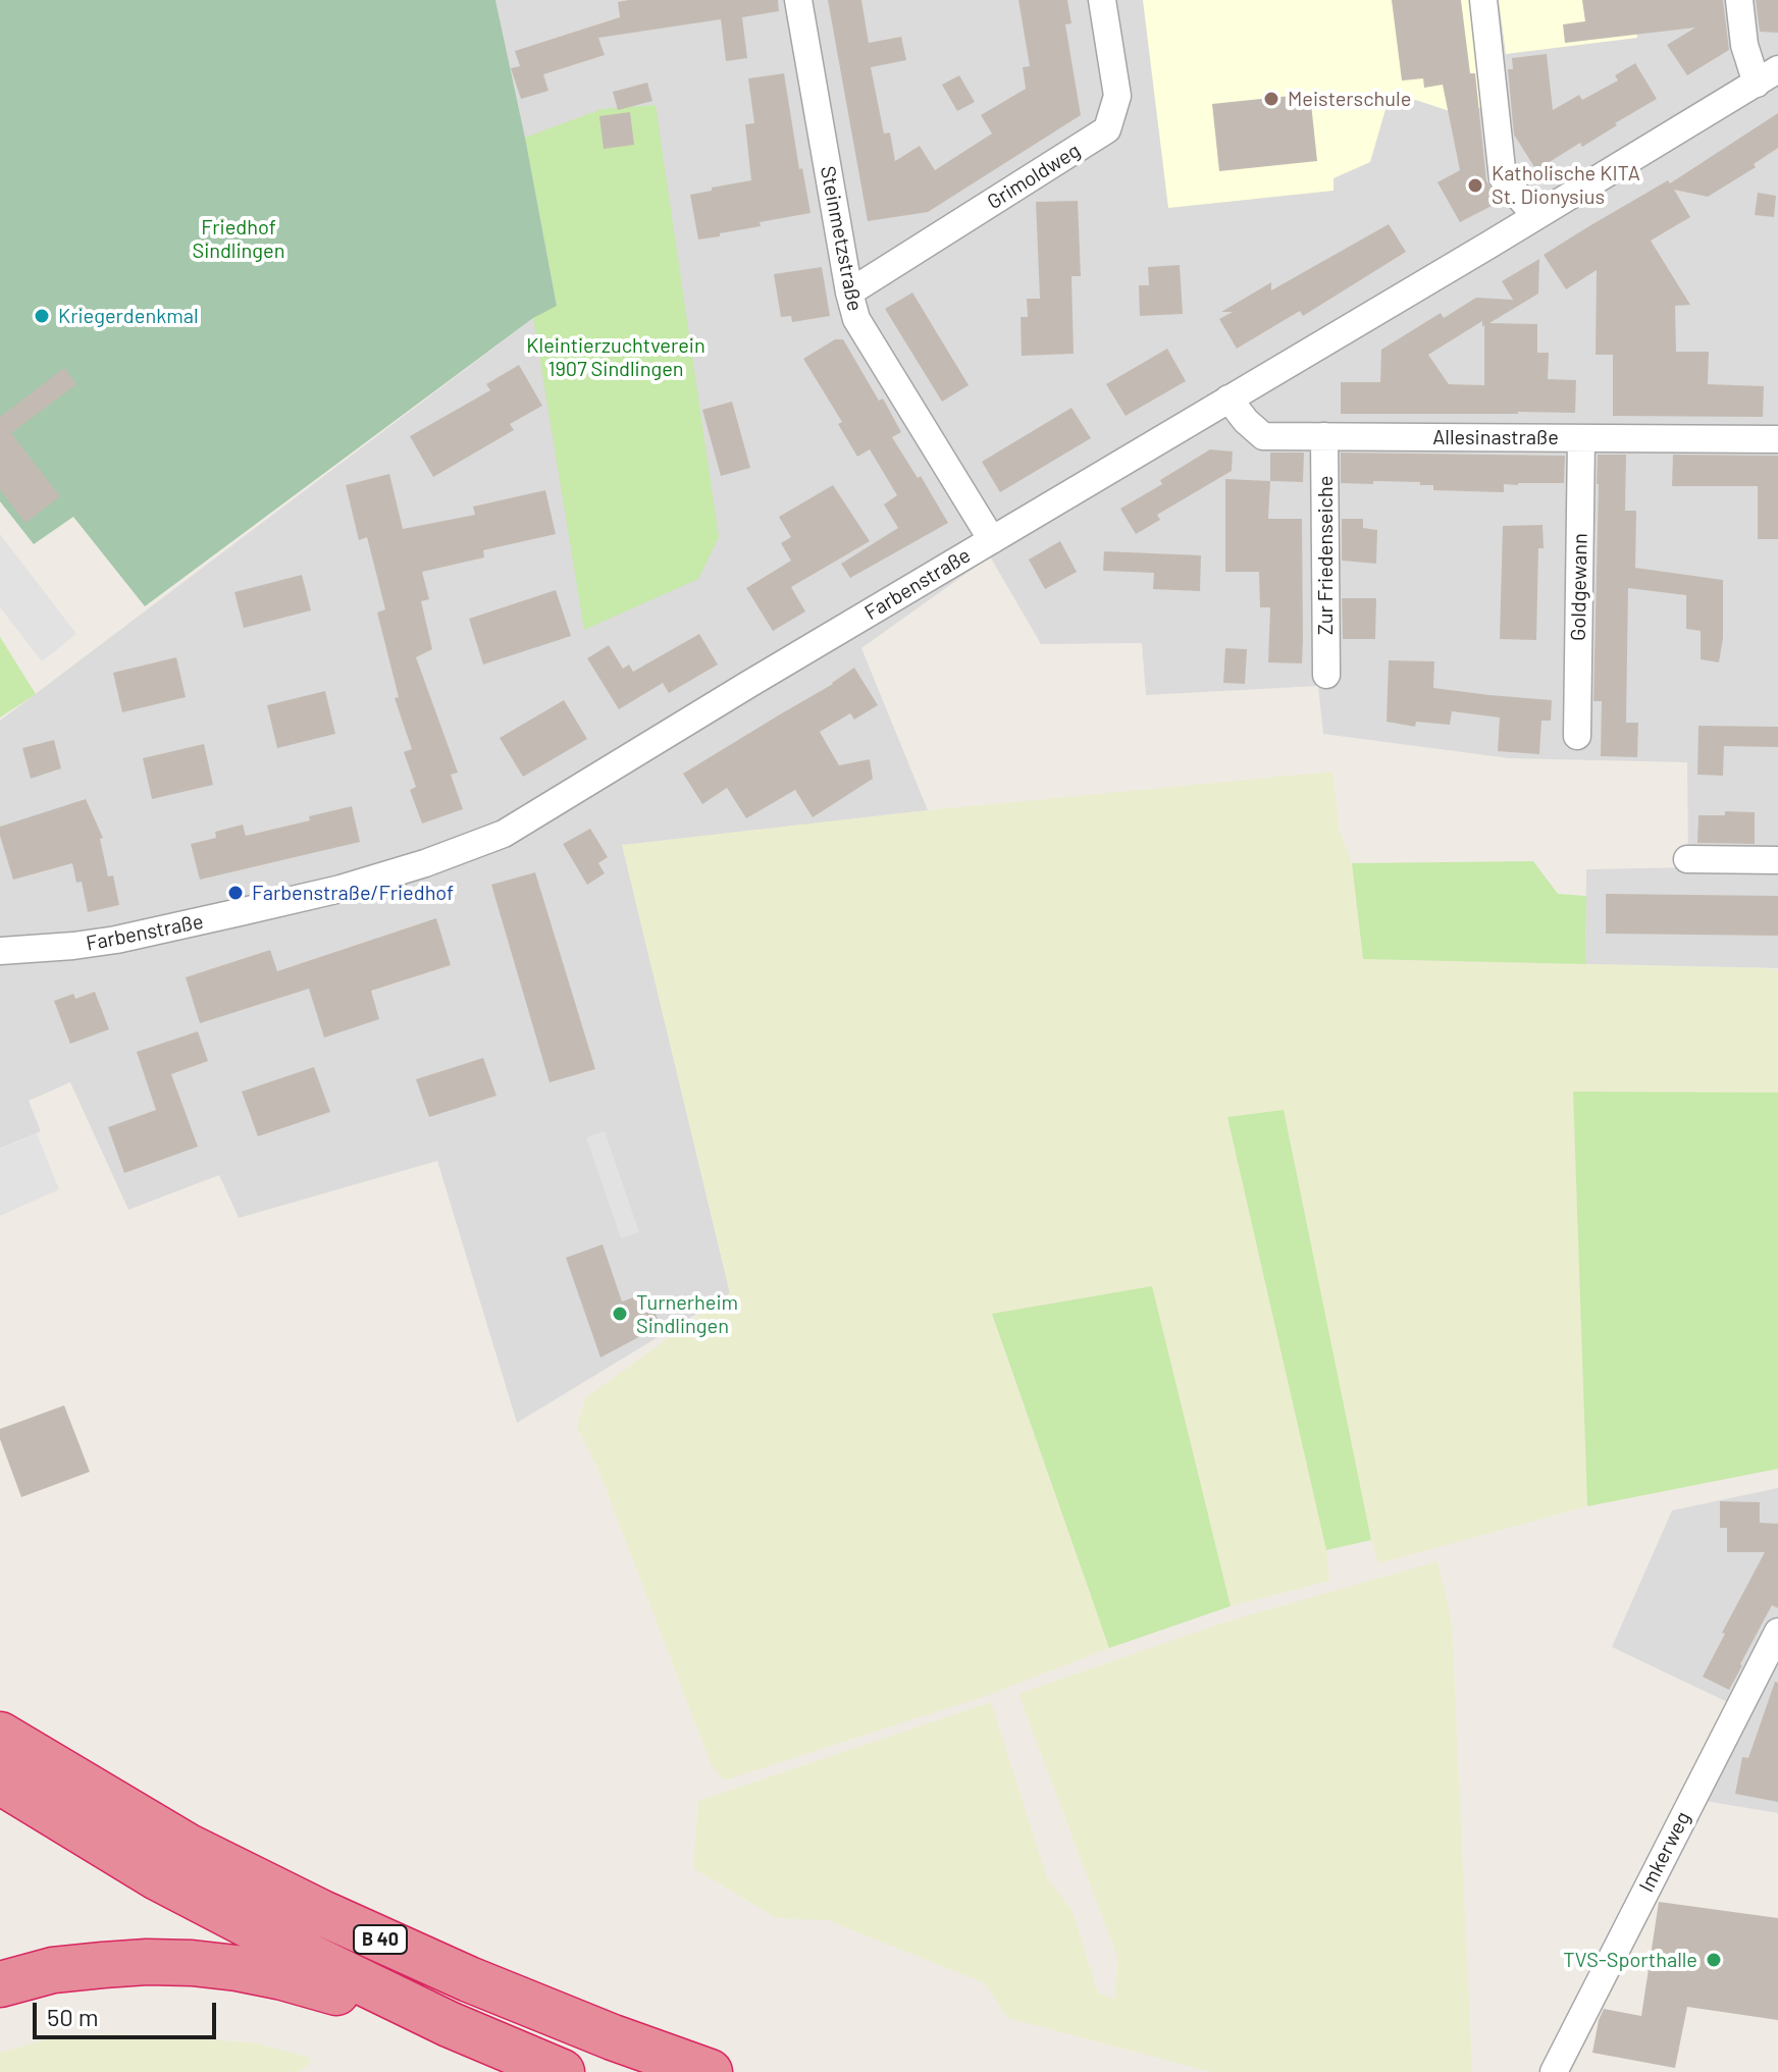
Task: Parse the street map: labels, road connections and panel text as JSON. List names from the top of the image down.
{
  "streets": {
    "highway": ["B 40"],
    "street": [
      "Grimoldweg",
      "Steinmetzstraße",
      "Allesinastraße",
      "Zur Friedenseiche",
      "Farbenstraße",
      "Goldgewann",
      "Imkerweg"
    ]
  },
  "crossings": [
    ["Grimoldweg", "Steinmetzstraße"],
    ["Steinmetzstraße", "Farbenstraße"],
    ["Allesinastraße", "Zur Friedenseiche"],
    ["Allesinastraße", "Farbenstraße"],
    ["Allesinastraße", "Goldgewann"]
  ],
  "parks": ["Friedhof Sindlingen", "Kleintierzuchtverein 1907 Sindlingen"],
  "places": [
    "Meisterschule",
    "Katholische KITA St. Dionysius",
    "Kriegerdenkmal",
    "Farbenstraße/Friedhof",
    "Turnerheim Sindlingen",
    "TVS-Sporthalle"
  ],
  "scale_bar": "50 m"
}
